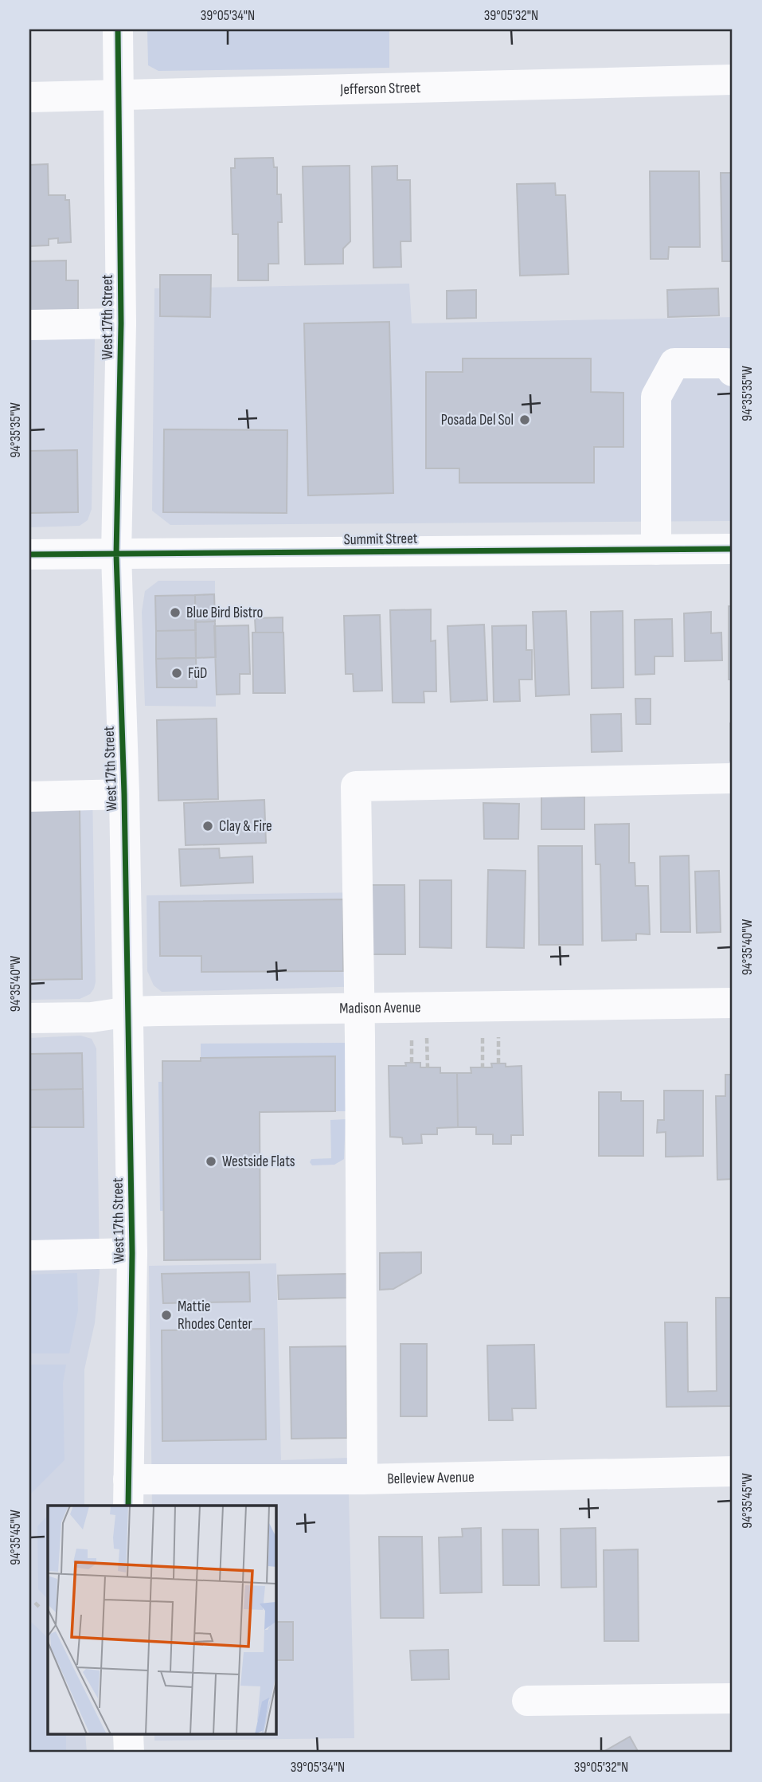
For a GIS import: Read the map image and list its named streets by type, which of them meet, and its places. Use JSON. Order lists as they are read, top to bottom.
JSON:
{
  "streets": {
    "street": [
      "Jefferson Street",
      "West 17th Street",
      "Summit Street",
      "Madison Avenue",
      "Belleview Avenue"
    ]
  },
  "crossings": [
    ["Jefferson Street", "West 17th Street"],
    ["West 17th Street", "Summit Street"],
    ["West 17th Street", "Madison Avenue"],
    ["West 17th Street", "Belleview Avenue"]
  ],
  "places": [
    "Posada Del Sol",
    "Blue Bird Bistro",
    "FüD",
    "Clay & Fire",
    "Westside Flats",
    "Mattie Rhodes Center"
  ],
  "coordinates": [
    "39°05'34\"N",
    "39°05'32\"N",
    "94°35'35\"W",
    "94°35'40\"W",
    "94°35'45\"W"
  ]
}
